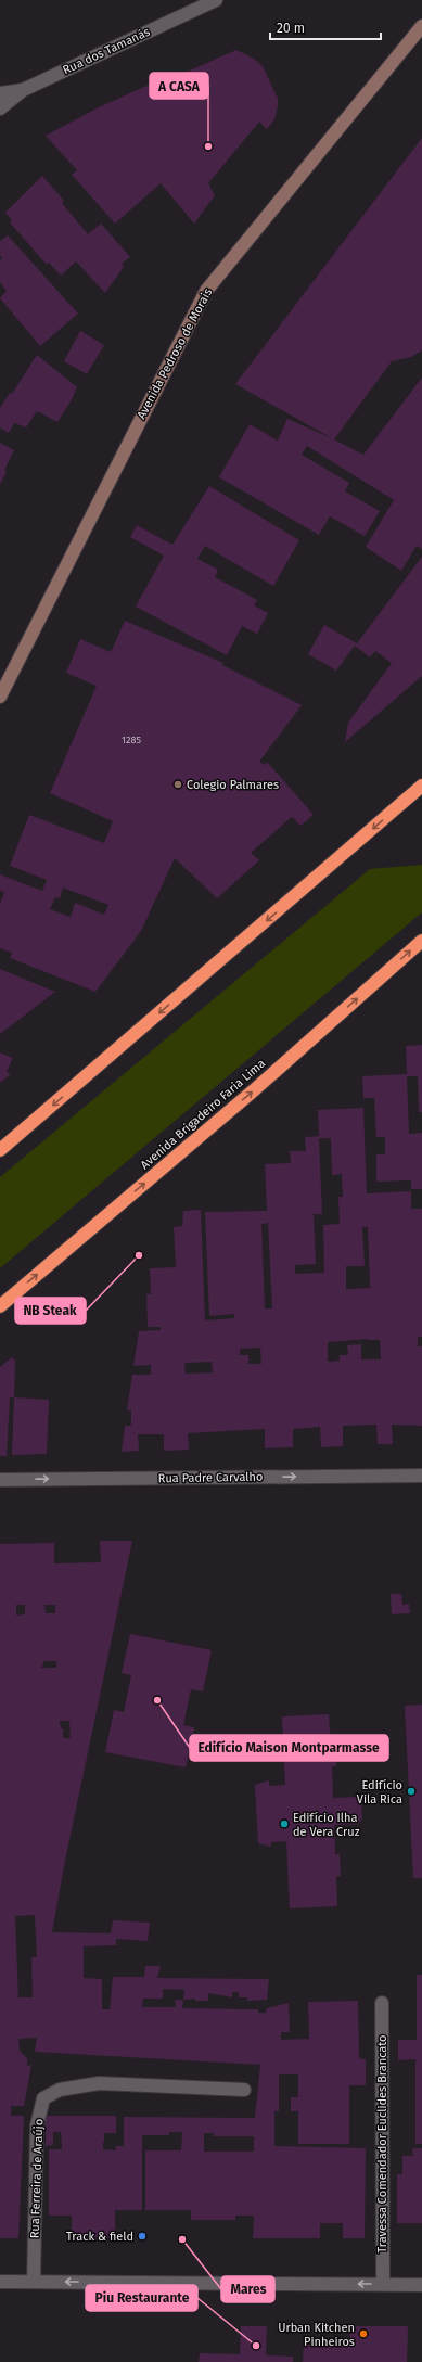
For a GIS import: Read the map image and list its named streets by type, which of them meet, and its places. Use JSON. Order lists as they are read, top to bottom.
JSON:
{
  "streets": {
    "highway": ["Avenida Brigadeiro Faria Lima"],
    "main road": ["Avenida Pedroso de Morais"],
    "street": [
      "Rua dos Tamanás",
      "Rua Padre Carvalho",
      "Travessa Comendador Euclides Brancato",
      "Rua Ferreira de Araújo"
    ]
  },
  "one_way": ["Avenida Brigadeiro Faria Lima", "Rua Padre Carvalho"],
  "places": [
    "A CASA",
    "Colegio Palmares",
    "NB Steak",
    "Edifício Maison Montparmasse",
    "Edifício Vila Rica",
    "Edifício Ilha de Vera Cruz",
    "Track & field",
    "Mares",
    "Urban Kitchen Pinheiros",
    "Piu Restaurante"
  ],
  "house_numbers": ["1285"],
  "scale_bar": "20 m"
}
